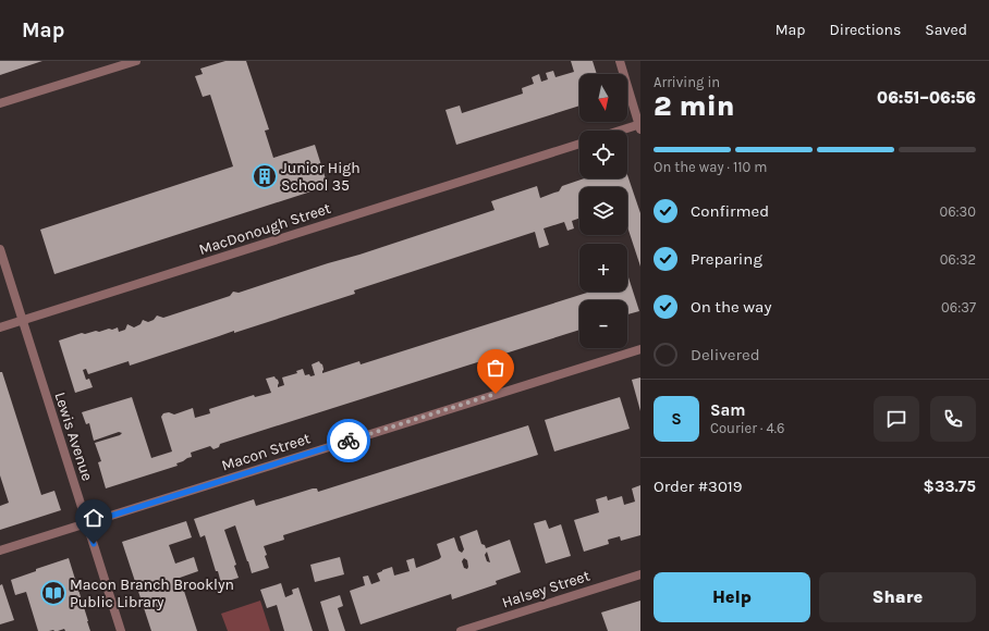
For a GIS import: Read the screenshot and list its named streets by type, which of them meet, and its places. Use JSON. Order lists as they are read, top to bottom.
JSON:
{
  "streets": {
    "street": [
      "MacDonough Street",
      "Lewis Avenue",
      "Macon Street",
      "Halsey Street"
    ]
  },
  "crossings": [
    ["MacDonough Street", "Lewis Avenue"],
    ["Lewis Avenue", "Macon Street"]
  ],
  "places": {
    "building": ["Junior High School 35"],
    "library": ["Macon Branch Brooklyn Public Library"]
  },
  "north": "bottom",
  "page": {
    "header": "Map",
    "nav": ["Map", "Directions", "Saved"],
    "heading": ["2 min", "Arriving in", "06:51–06:56"],
    "panel": [
      "Sam",
      "Courier · 4.6",
      "Order #3019",
      "$33.75"
    ],
    "map_buttons": ["+", "−"],
    "bar": "On the way · 110 m",
    "list": [
      ["Confirmed", "06:30"],
      ["Preparing", "06:32"],
      ["On the way", "06:37"],
      "Delivered"
    ],
    "round": "S",
    "buttons": ["Help", "Share"]
  }
}
